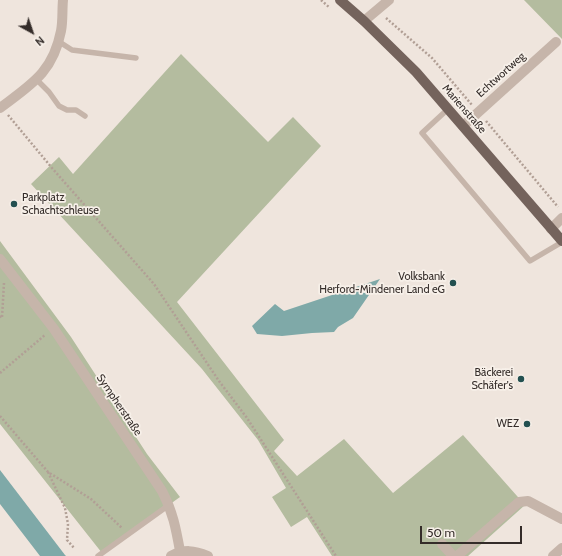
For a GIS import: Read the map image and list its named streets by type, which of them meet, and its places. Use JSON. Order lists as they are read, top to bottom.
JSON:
{
  "streets": {
    "main road": ["Marienstraße"],
    "street": ["Echtwortweg", "Sympherstraße"]
  },
  "crossings": [
    ["Echtwortweg", "Marienstraße"]
  ],
  "places": [
    "Parkplatz Schachtschleuse",
    "Volksbank Herford-Mindener Land eG",
    "Bäckerei Schäfer's",
    "WEZ"
  ],
  "scale_bar": "50 m",
  "north": "bottom right"
}
